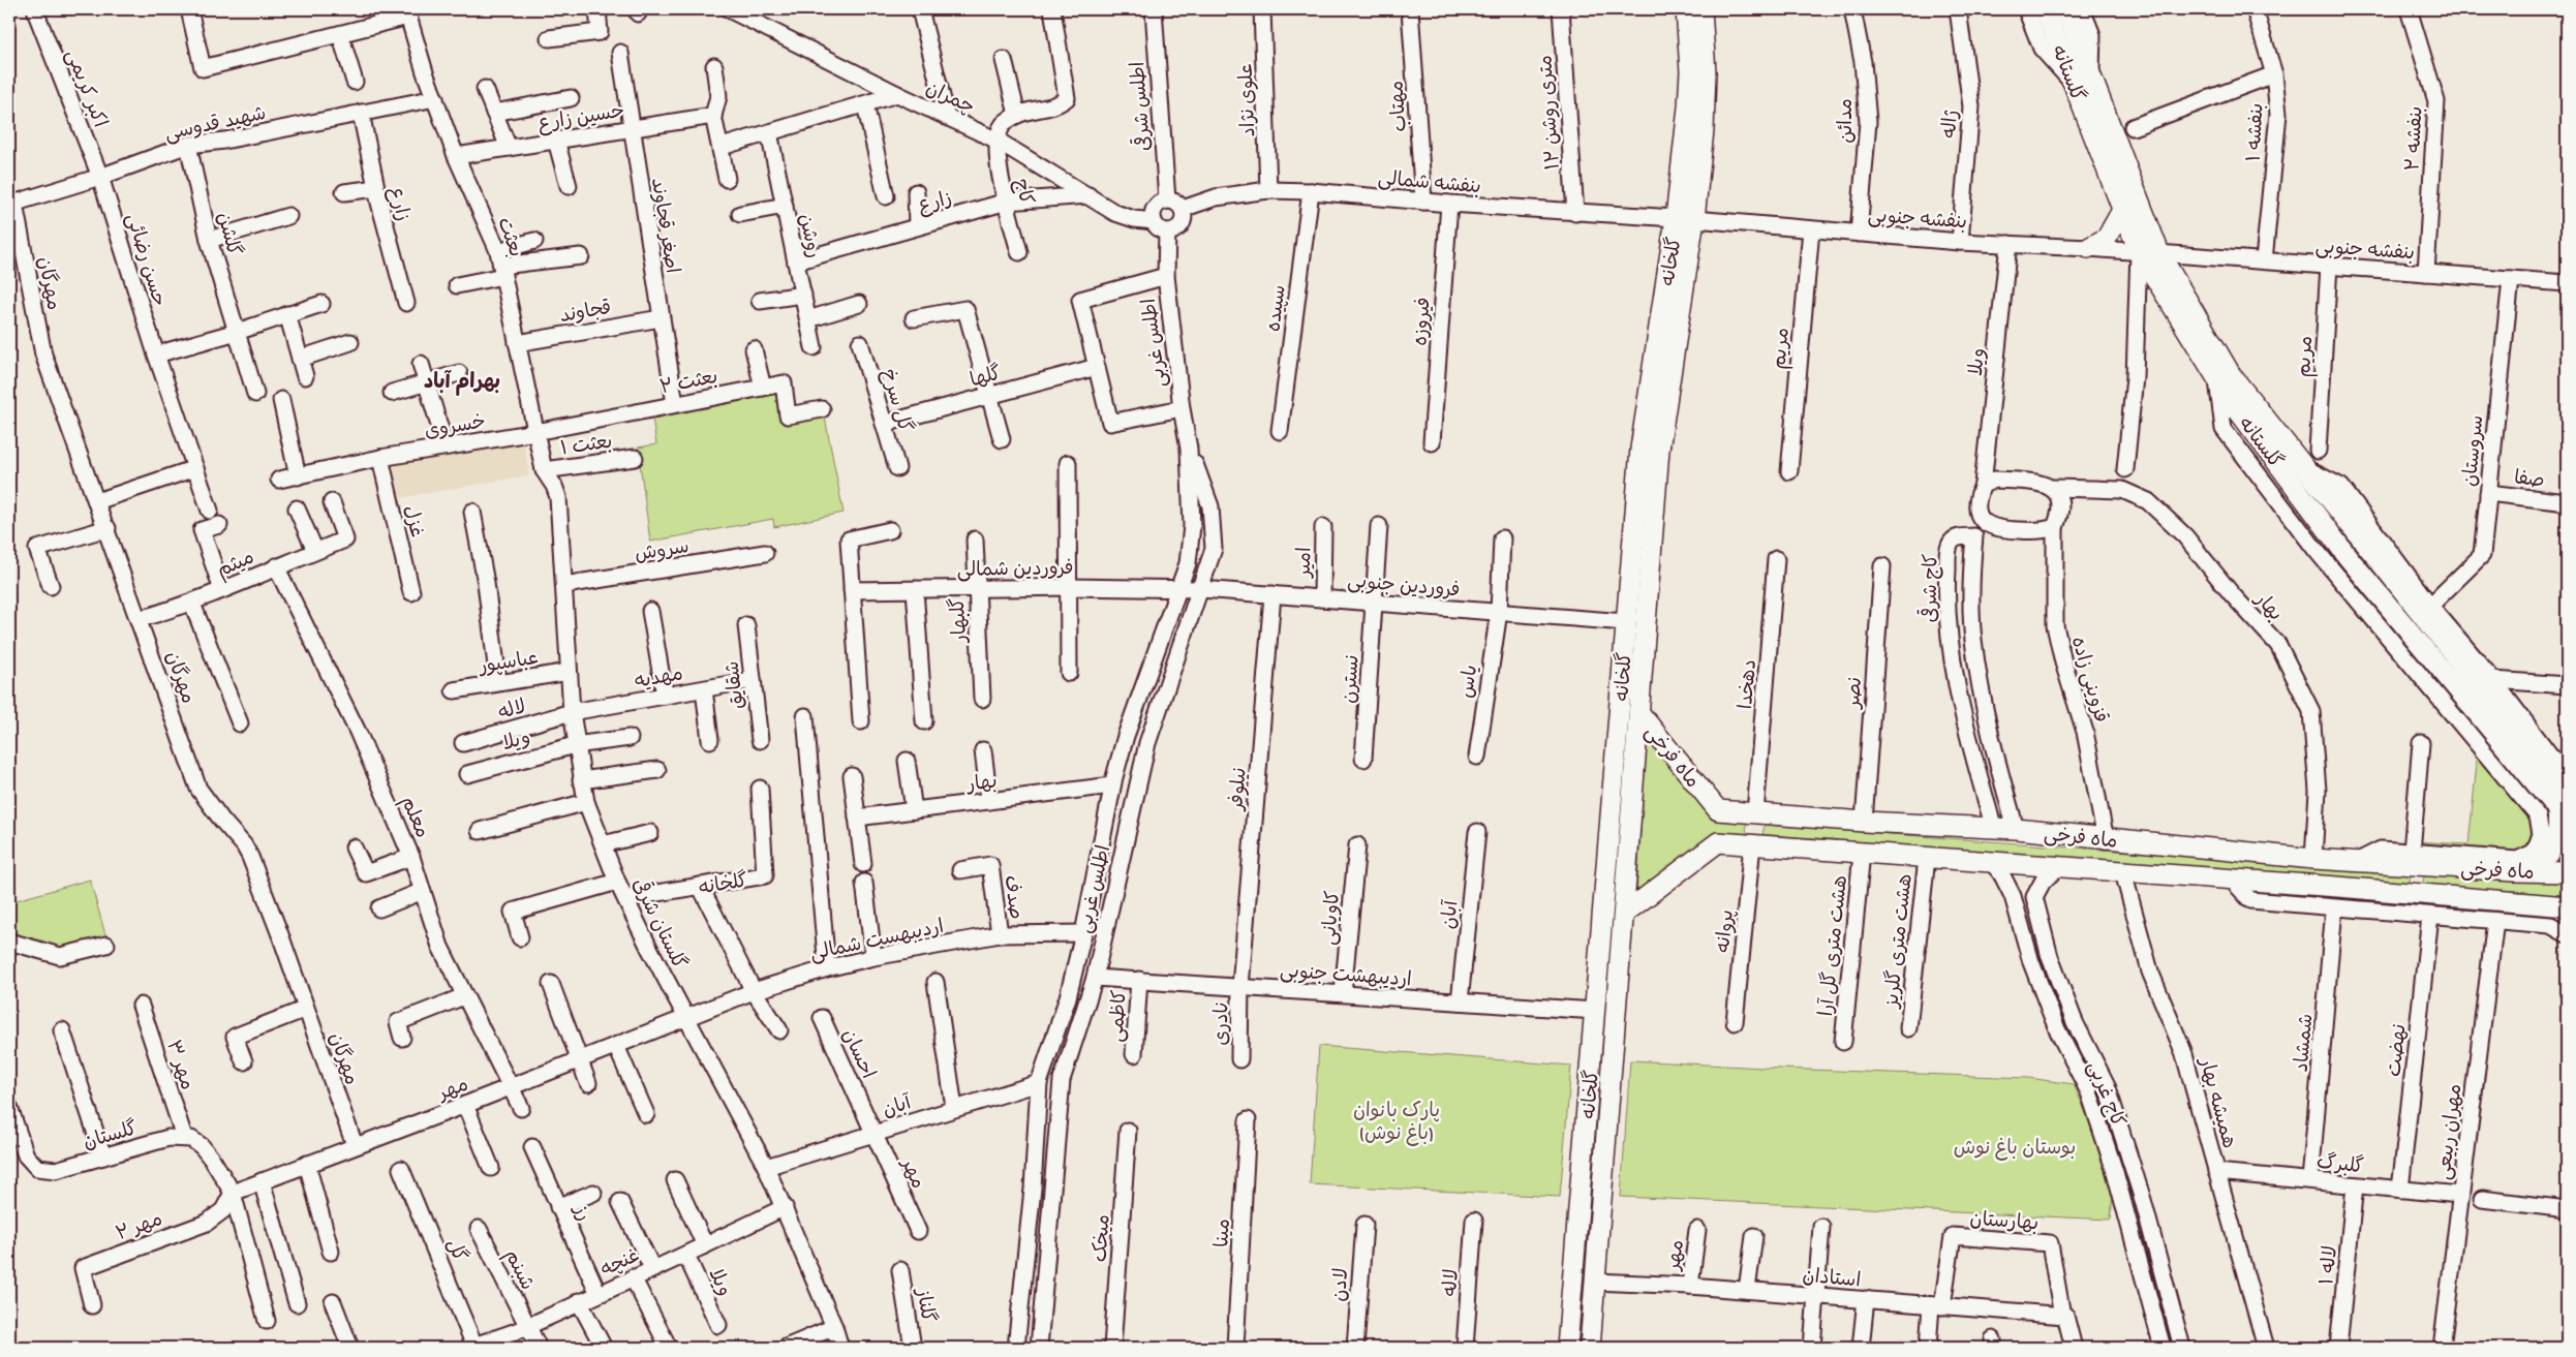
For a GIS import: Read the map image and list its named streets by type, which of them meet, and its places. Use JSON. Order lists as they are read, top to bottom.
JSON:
{
  "streets": {
    "main road": ["گلستانه", "گلخانه", "ماه فرخی"],
    "street": [
      "اکبر کریمی",
      "چمران",
      "علوی نژاد",
      "اطلس شرقی",
      "مهتاب",
      "۱۲ متری روشن",
      "حسین زارع",
      "مدائن",
      "شهید قدوسی",
      "ژاله",
      "بنفشه ۱",
      "بنفشه ۲",
      "بنفشه شمالی",
      "کاج",
      "زارع",
      "بنفشه جنوبی",
      "اصغر قجاوند",
      "گلشن",
      "روشن",
      "بعثت",
      "حسن رضائی",
      "مهرگان",
      "سپیده",
      "قجاوند",
      "فیروزه",
      "اطلس غربی",
      "مریم",
      "ویلا",
      "گلها",
      "بعثت ۲",
      "گل سرخ",
      "خسروی",
      "بعثت ۱",
      "سروستان",
      "صفا",
      "غزل",
      "سروش",
      "میثم",
      "امیر",
      "فروردین شمالی",
      "فروردین جنوبی",
      "کاج شرقی",
      "بهار",
      "گلبهار",
      "عباسپور",
      "مهدیه",
      "نسترن",
      "قزوینی زاده",
      "یاس",
      "دهخدا",
      "شقایق",
      "نصر",
      "لاله",
      "نیلوفر",
      "معلم",
      "صدف",
      "آبان",
      "کاویانی",
      "گلستان شرقی",
      "پروانه",
      "اردیبهست شمالی",
      "هشت متری گلریز",
      "هشت متری گل آرا",
      "اردیبهشت جنوبی",
      "کاظمی",
      "نادری",
      "شمشاد",
      "نهضت",
      "احسان",
      "مهر ۳",
      "مهر",
      "کاج غربی",
      "همیشه بهار",
      "مهران ربیعی",
      "گلستان",
      "گلبرگ",
      "رز",
      "بهارستان",
      "مهر ۲",
      "مینا",
      "میخک",
      "گل",
      "غنچه",
      "لاله ۱",
      "شبنم",
      "استادان",
      "لادن",
      "گلناز"
    ]
  },
  "crossings": [
    ["گلستانه", "بنفشه جنوبی"],
    ["اکبر کریمی", "شهید قدوسی"],
    ["اکبر کریمی", "حسن رضائی"],
    ["چمران", "اطلس شرقی"],
    ["چمران", "بنفشه شمالی"],
    ["چمران", "کاج"],
    ["چمران", "زارع"],
    ["چمران", "اطلس غربی"],
    ["علوی نژاد", "بنفشه شمالی"],
    ["اطلس شرقی", "بنفشه شمالی"],
    ["اطلس شرقی", "اطلس غربی"],
    ["مهتاب", "بنفشه شمالی"],
    ["۱۲ متری روشن", "بنفشه شمالی"],
    ["حسین زارع", "اصغر قجاوند"],
    ["حسین زارع", "بعثت"],
    ["مدائن", "بنفشه جنوبی"],
    ["شهید قدوسی", "زارع"],
    ["شهید قدوسی", "گلشن"],
    ["شهید قدوسی", "بعثت"],
    ["شهید قدوسی", "حسن رضائی"],
    ["شهید قدوسی", "مهرگان"],
    ["ژاله", "بنفشه جنوبی"],
    ["بنفشه ۱", "بنفشه جنوبی"],
    ["بنفشه ۲", "بنفشه جنوبی"],
    ["بنفشه شمالی", "بنفشه جنوبی"],
    ["بنفشه شمالی", "گلخانه"],
    ["بنفشه شمالی", "سپیده"],
    ["بنفشه شمالی", "فیروزه"],
    ["بنفشه شمالی", "اطلس غربی"],
    ["کاج", "زارع"],
    ["زارع", "روشن"],
    ["بنفشه جنوبی", "گلخانه"],
    ["بنفشه جنوبی", "مریم"],
    ["بنفشه جنوبی", "ویلا"],
    ["بنفشه جنوبی", "سروستان"],
    ["اصغر قجاوند", "قجاوند"],
    ["اصغر قجاوند", "بعثت ۲"],
    ["بعثت", "قجاوند"],
    ["بعثت", "بعثت ۲"],
    ["بعثت", "خسروی"],
    ["بعثت", "بعثت ۱"],
    ["بعثت", "گلستان شرقی"],
    ["گلخانه", "فروردین جنوبی"],
    ["گلخانه", "ماه فرخی"],
    ["گلخانه", "گلستان شرقی"],
    ["گلخانه", "اردیبهشت جنوبی"],
    ["گلخانه", "استادان"],
    ["مهرگان", "میثم"],
    ["مهرگان", "مهر"],
    ["اطلس غربی", "فروردین شمالی"],
    ["اطلس غربی", "فروردین جنوبی"],
    ["اطلس غربی", "بهار"],
    ["اطلس غربی", "آبان"],
    ["اطلس غربی", "اردیبهست شمالی"],
    ["اطلس غربی", "اردیبهشت جنوبی"],
    ["ویلا", "بهار"],
    ["ویلا", "قزوینی زاده"],
    ["ویلا", "گلستان شرقی"],
    ["ویلا", "غنچه"],
    ["گلها", "گل سرخ"],
    ["بعثت ۲", "خسروی"],
    ["خسروی", "غزل"],
    ["سروستان", "صفا"],
    ["سروش", "گلستان شرقی"],
    ["میثم", "معلم"],
    ["امیر", "فروردین جنوبی"],
    ["فروردین شمالی", "فروردین جنوبی"],
    ["فروردین شمالی", "گلبهار"],
    ["فروردین جنوبی", "نسترن"],
    ["فروردین جنوبی", "یاس"],
    ["فروردین جنوبی", "نیلوفر"],
    ["کاج شرقی", "ماه فرخی"],
    ["بهار", "قزوینی زاده"],
    ["بهار", "ماه فرخی"],
    ["عباسپور", "گلستان شرقی"],
    ["مهدیه", "شقایق"],
    ["مهدیه", "لاله"],
    ["مهدیه", "گلستان شرقی"],
    ["قزوینی زاده", "ماه فرخی"],
    ["دهخدا", "ماه فرخی"],
    ["نصر", "ماه فرخی"],
    ["لاله", "گلستان شرقی"],
    ["ماه فرخی", "پروانه"],
    ["ماه فرخی", "هشت متری گلریز"],
    ["ماه فرخی", "هشت متری گل آرا"],
    ["ماه فرخی", "کاج غربی"],
    ["ماه فرخی", "همیشه بهار"],
    ["نیلوفر", "اردیبهشت جنوبی"],
    ["نیلوفر", "نادری"],
    ["معلم", "مهر"],
    ["صدف", "اردیبهست شمالی"],
    ["آبان", "گلستان شرقی"],
    ["آبان", "اردیبهشت جنوبی"],
    ["آبان", "احسان"],
    ["آبان", "مهر"],
    ["کاویانی", "اردیبهشت جنوبی"],
    ["گلستان شرقی", "اردیبهست شمالی"],
    ["گلستان شرقی", "مهر"],
    ["گلستان شرقی", "غنچه"],
    ["اردیبهست شمالی", "مهر"],
    ["اردیبهشت جنوبی", "کاظمی"],
    ["اردیبهشت جنوبی", "نادری"],
    ["شمشاد", "گلبرگ"],
    ["نهضت", "گلبرگ"],
    ["احسان", "مهر"],
    ["مهر ۳", "گلستان"],
    ["مهر", "مهر ۲"],
    ["مهر", "استادان"],
    ["همیشه بهار", "گلبرگ"],
    ["مهران ربیعی", "گلبرگ"],
    ["گلبرگ", "لاله ۱"],
    ["رز", "غنچه"],
    ["بهارستان", "استادان"],
    ["گل", "غنچه"],
    ["غنچه", "شبنم"]
  ],
  "districts": ["بهرام آباد"],
  "parks": ["پارک بانوان (باغ نوش)", "بوستان باغ نوش"]
}
